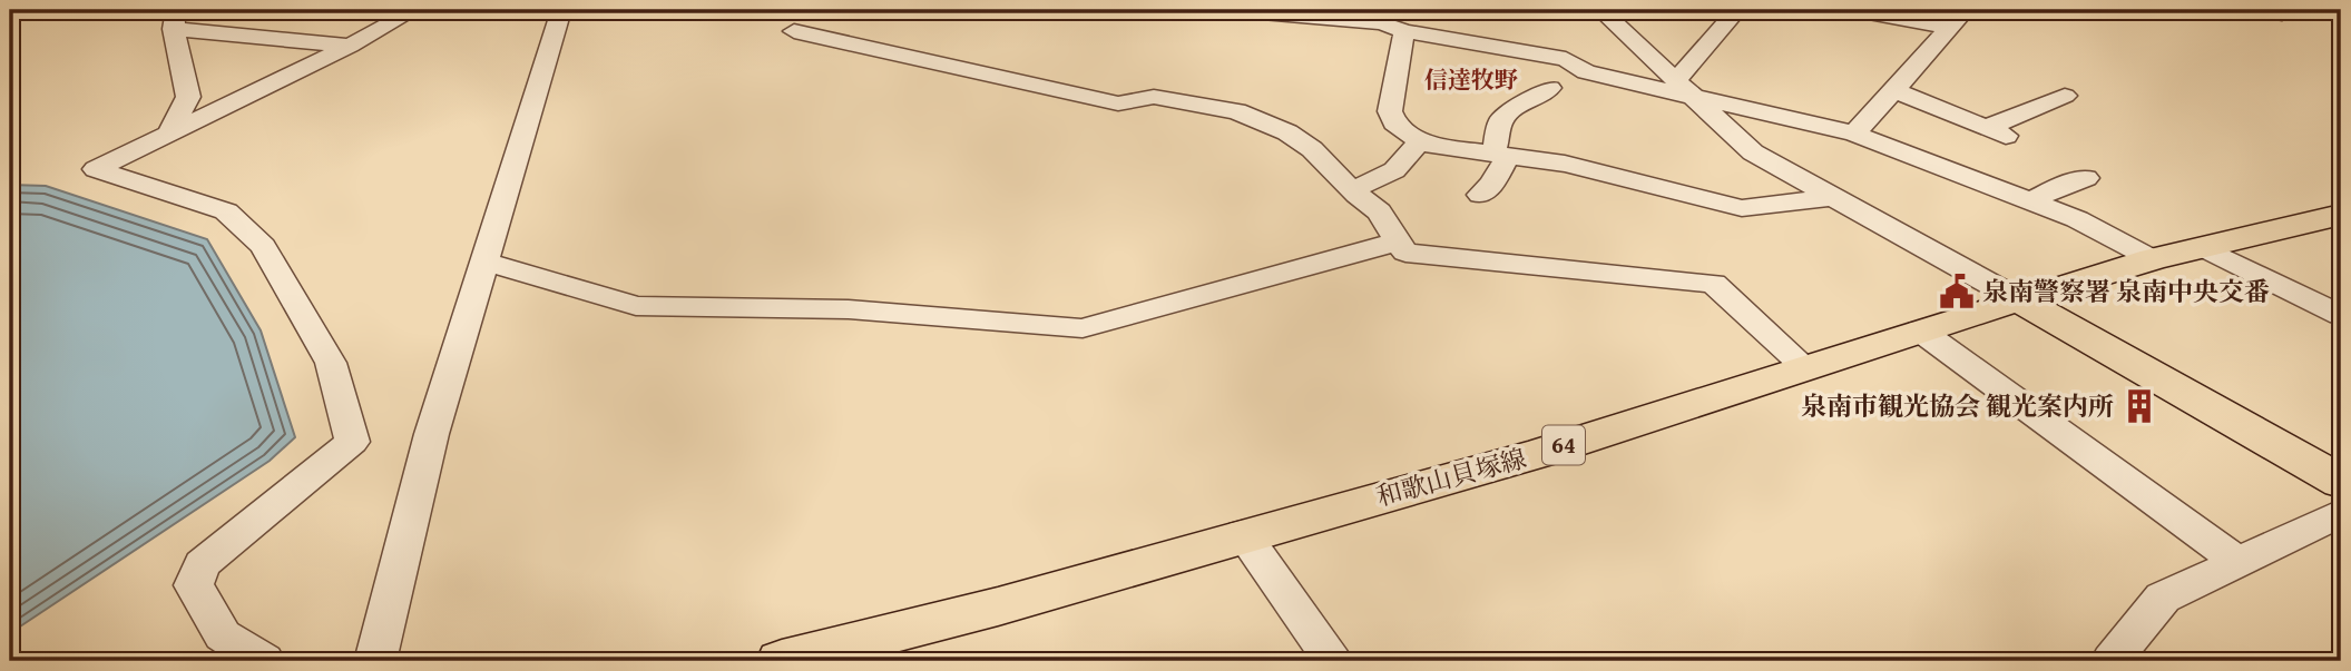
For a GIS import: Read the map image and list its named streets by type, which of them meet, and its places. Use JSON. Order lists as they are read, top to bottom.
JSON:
{
  "streets": {
    "main road": ["64", "和歌山貝塚線"]
  },
  "districts": ["信達牧野"],
  "places": {
    "public building": ["泉南警察署 泉南中央交番"],
    "building": ["泉南市観光協会 観光案内所"]
  }
}
